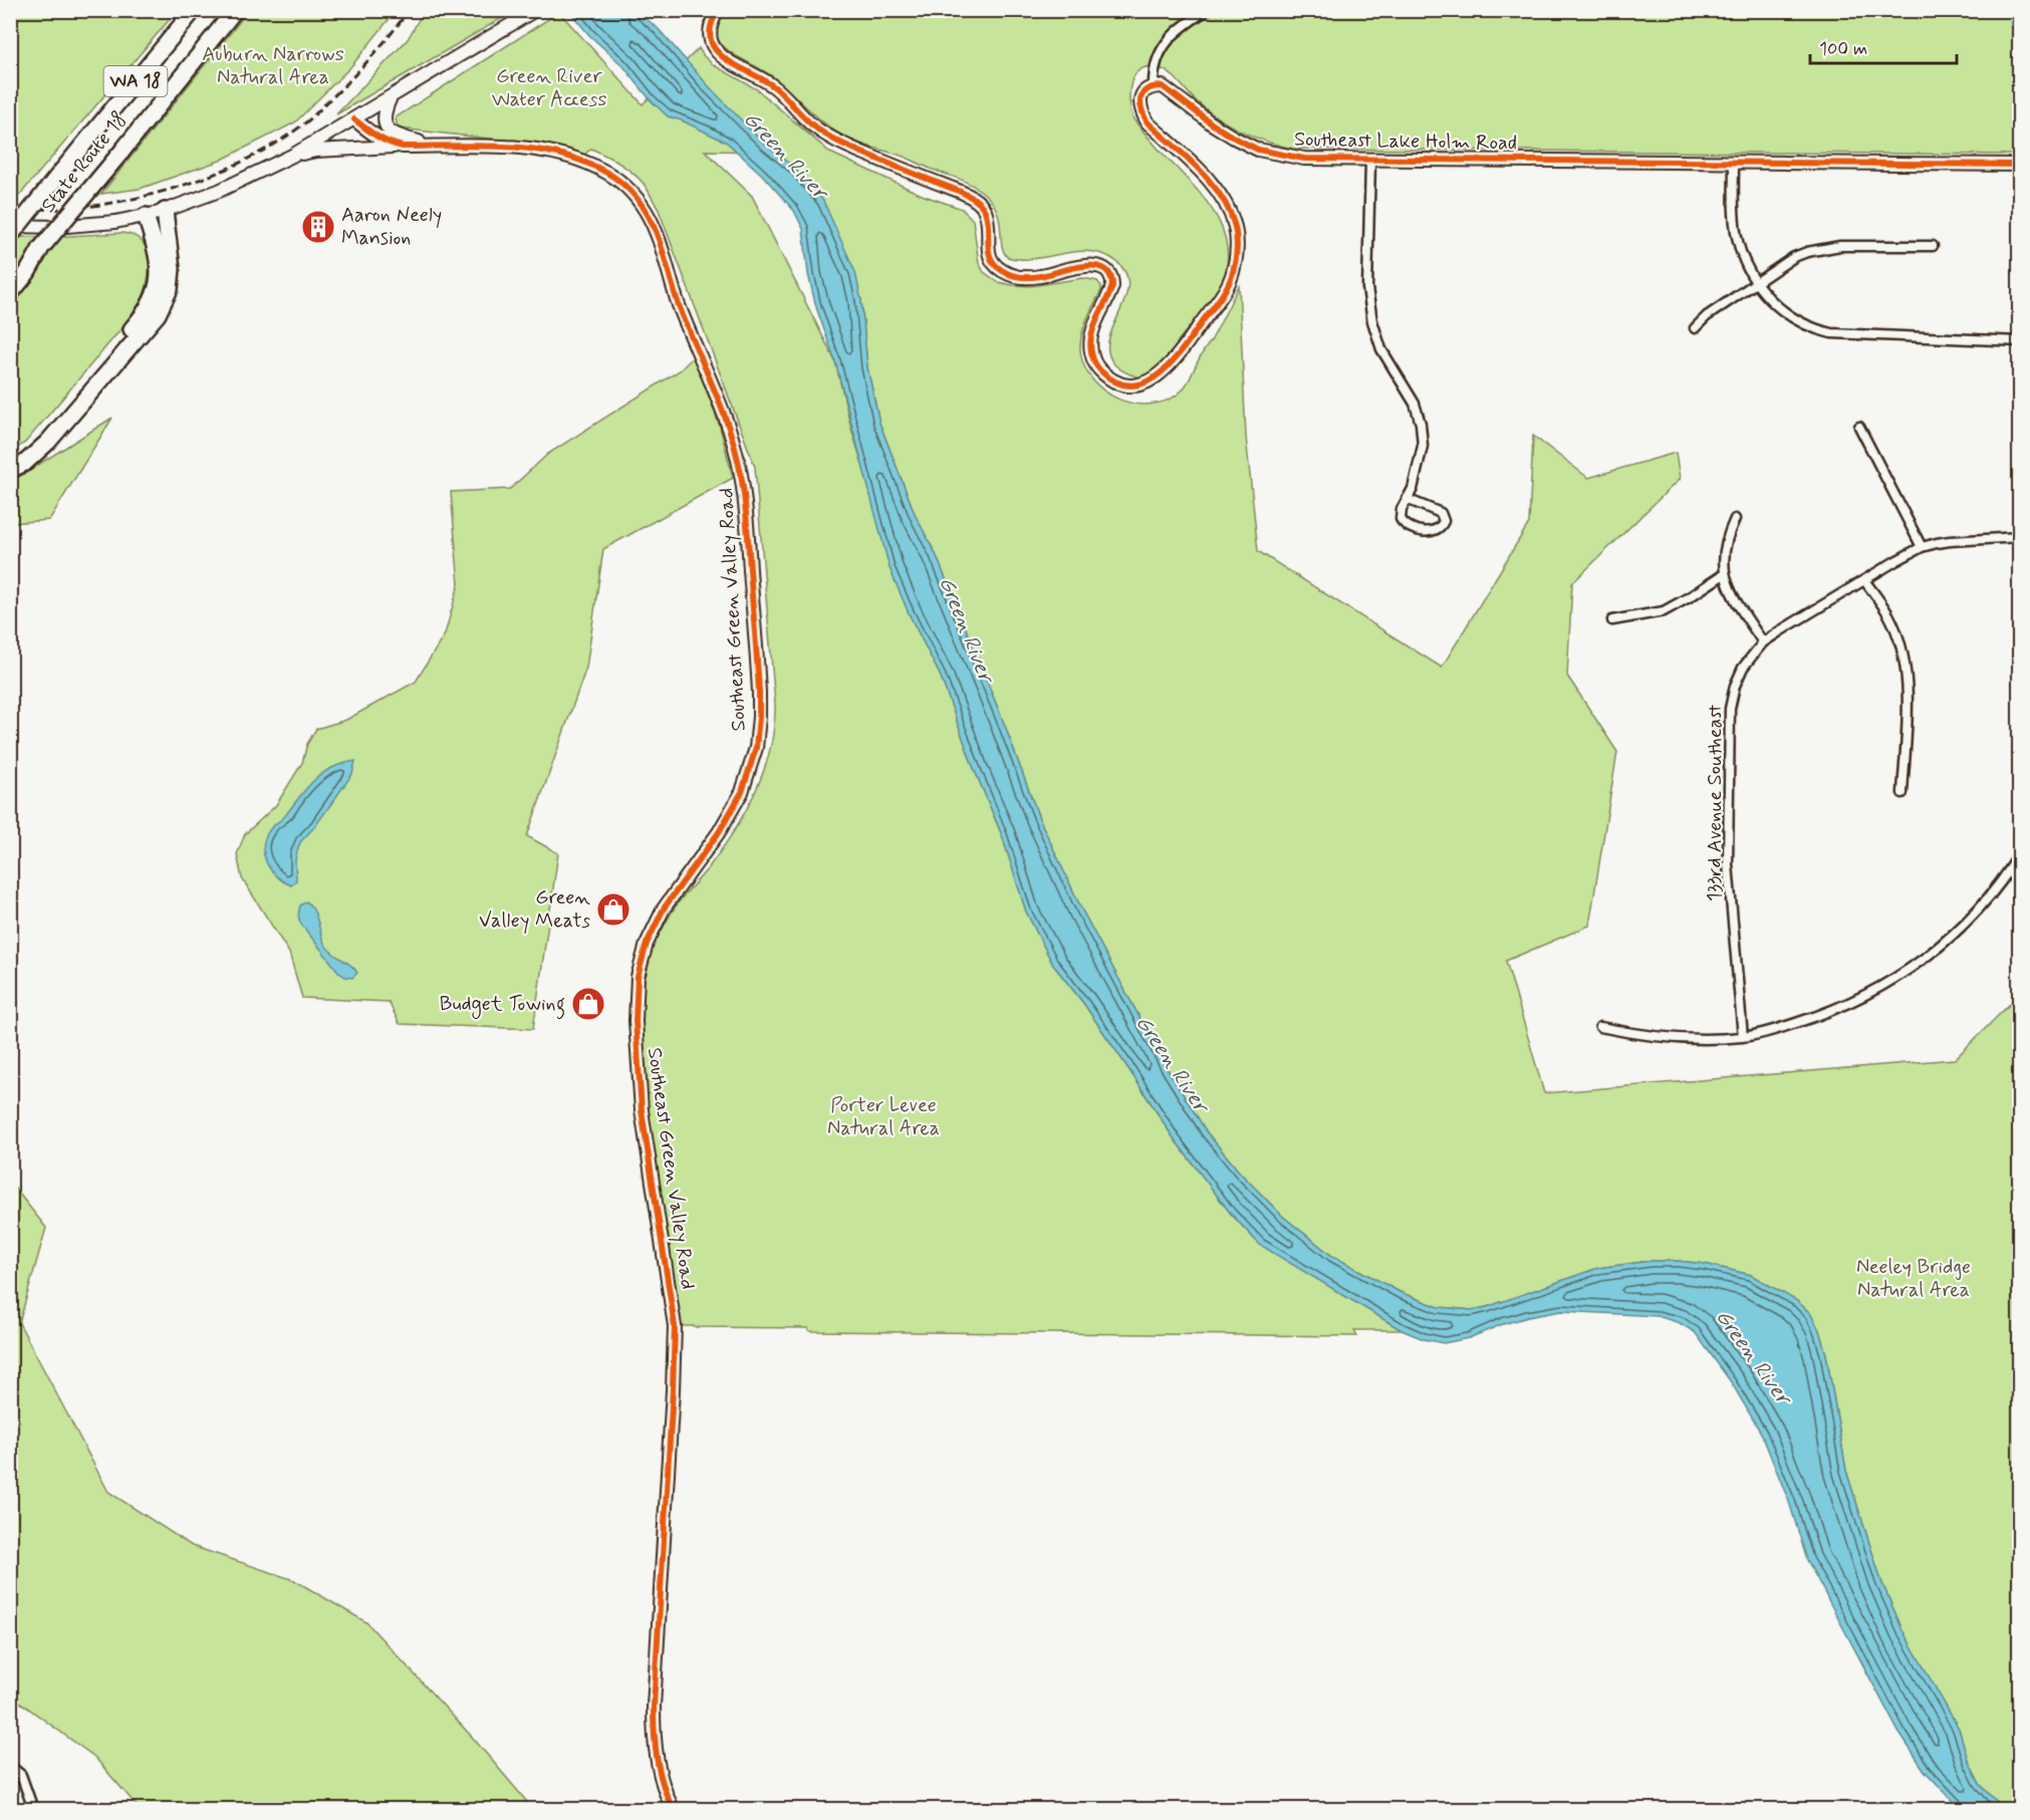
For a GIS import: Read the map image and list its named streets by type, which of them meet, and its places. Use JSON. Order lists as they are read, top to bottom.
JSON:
{
  "streets": {
    "highway": ["WA 18", "State Route 18"],
    "street": ["Southeast Lake Holm Road", "Southeast Green Valley Road", "133rd Avenue Southeast"]
  },
  "water": ["Green River"],
  "parks": [
    "Auburn Narrows Natural Area",
    "Green River Water Access",
    "Porter Levee Natural Area",
    "Neeley Bridge Natural Area"
  ],
  "places": {
    "building": ["Aaron Neely Mansion"],
    "shop": ["Green Valley Meats", "Budget Towing"]
  },
  "scale_bar": "100 m"
}
